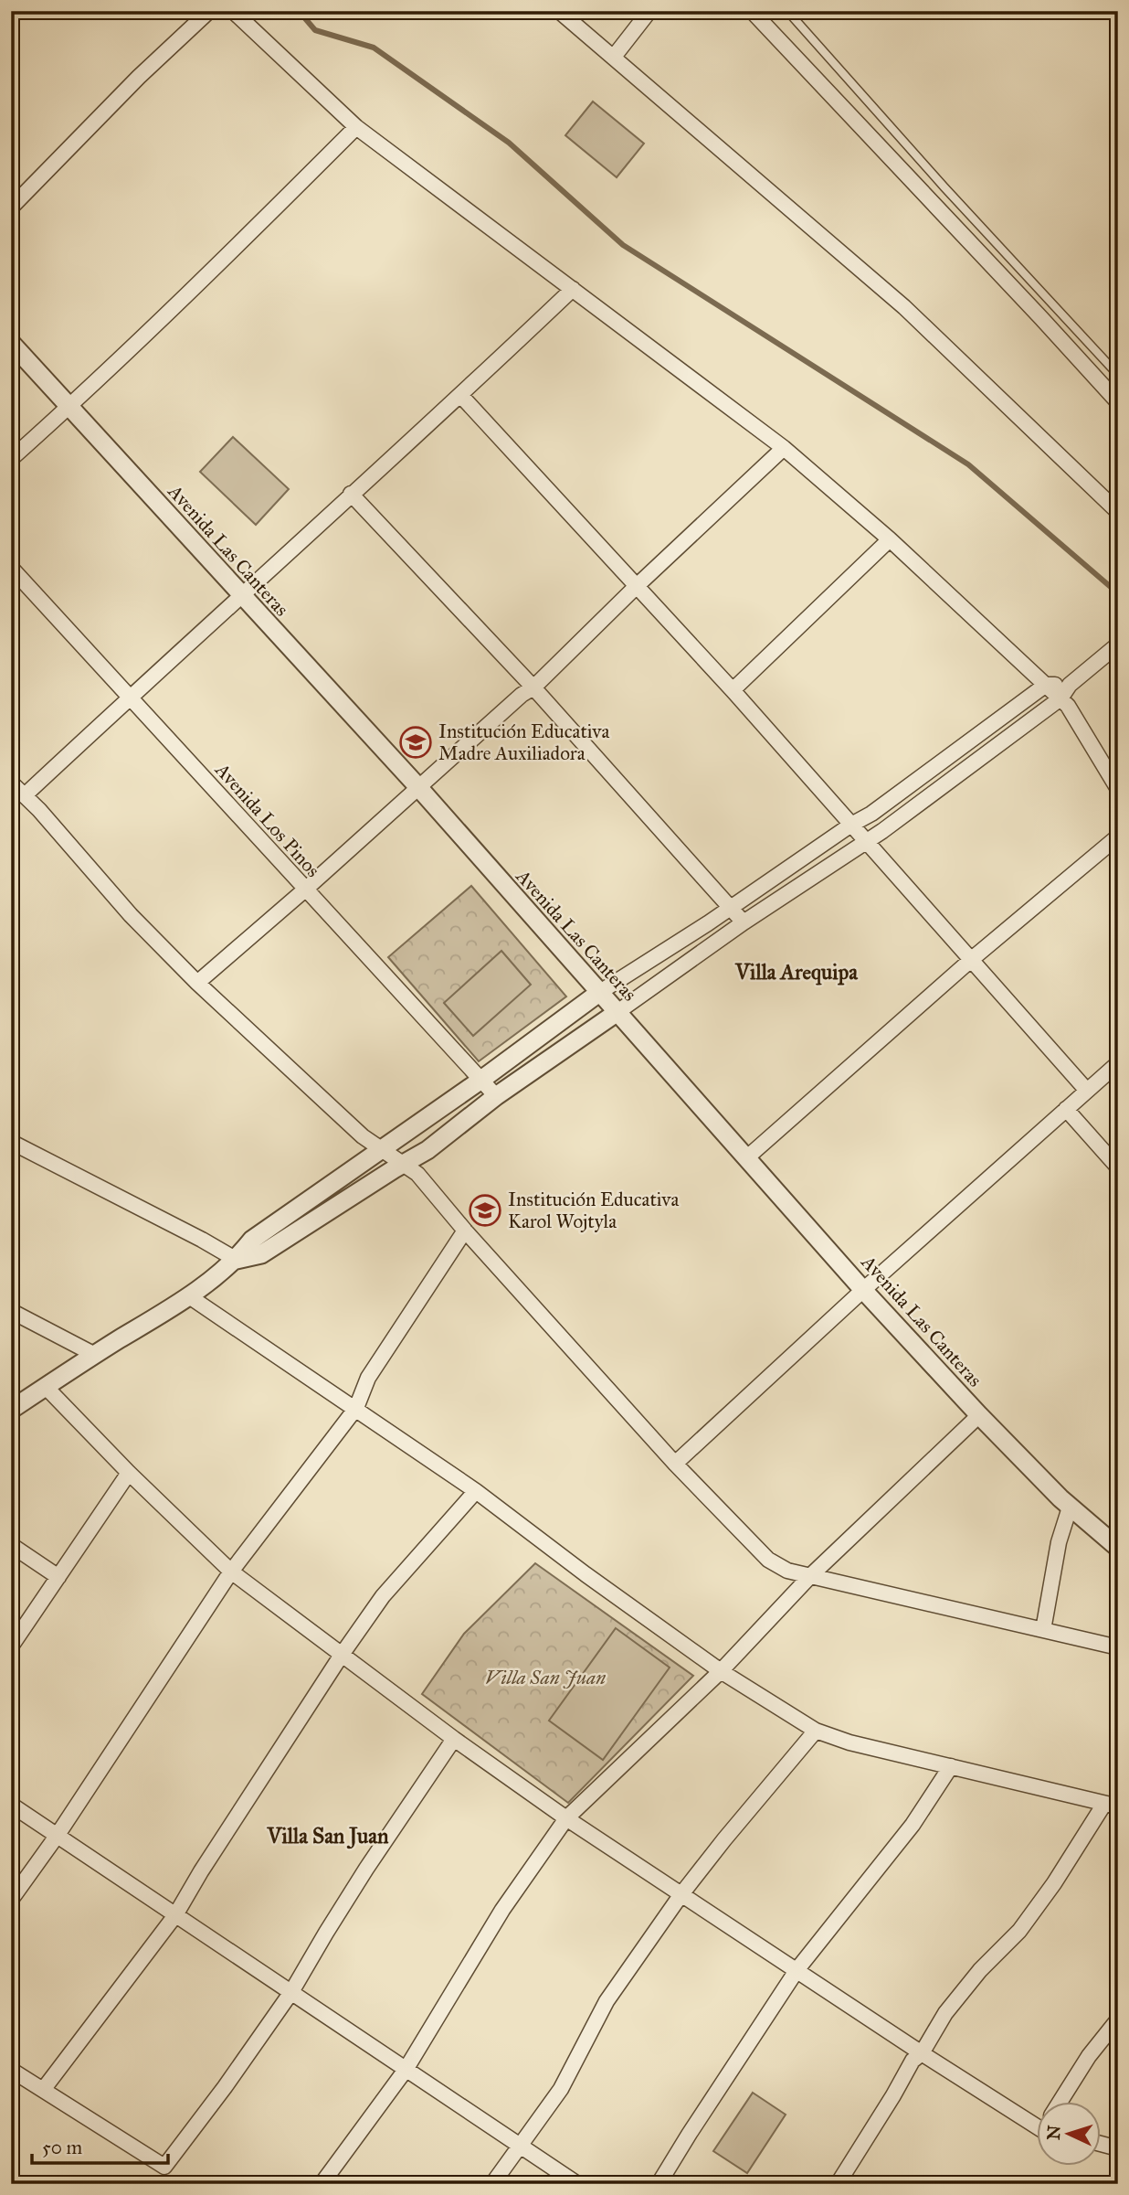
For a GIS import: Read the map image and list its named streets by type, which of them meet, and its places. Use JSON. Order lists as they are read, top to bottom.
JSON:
{
  "streets": {
    "street": ["Avenida Las Canteras", "Avenida Los Pinos"]
  },
  "districts": ["Villa Arequipa", "Villa San Juan"],
  "parks": ["Villa San Juan"],
  "places": {
    "school or university": ["Institución Educativa Madre Auxiliadora", "Institución Educativa Karol Wojtyla"]
  },
  "scale_bar": "50 m",
  "north": "left"
}
